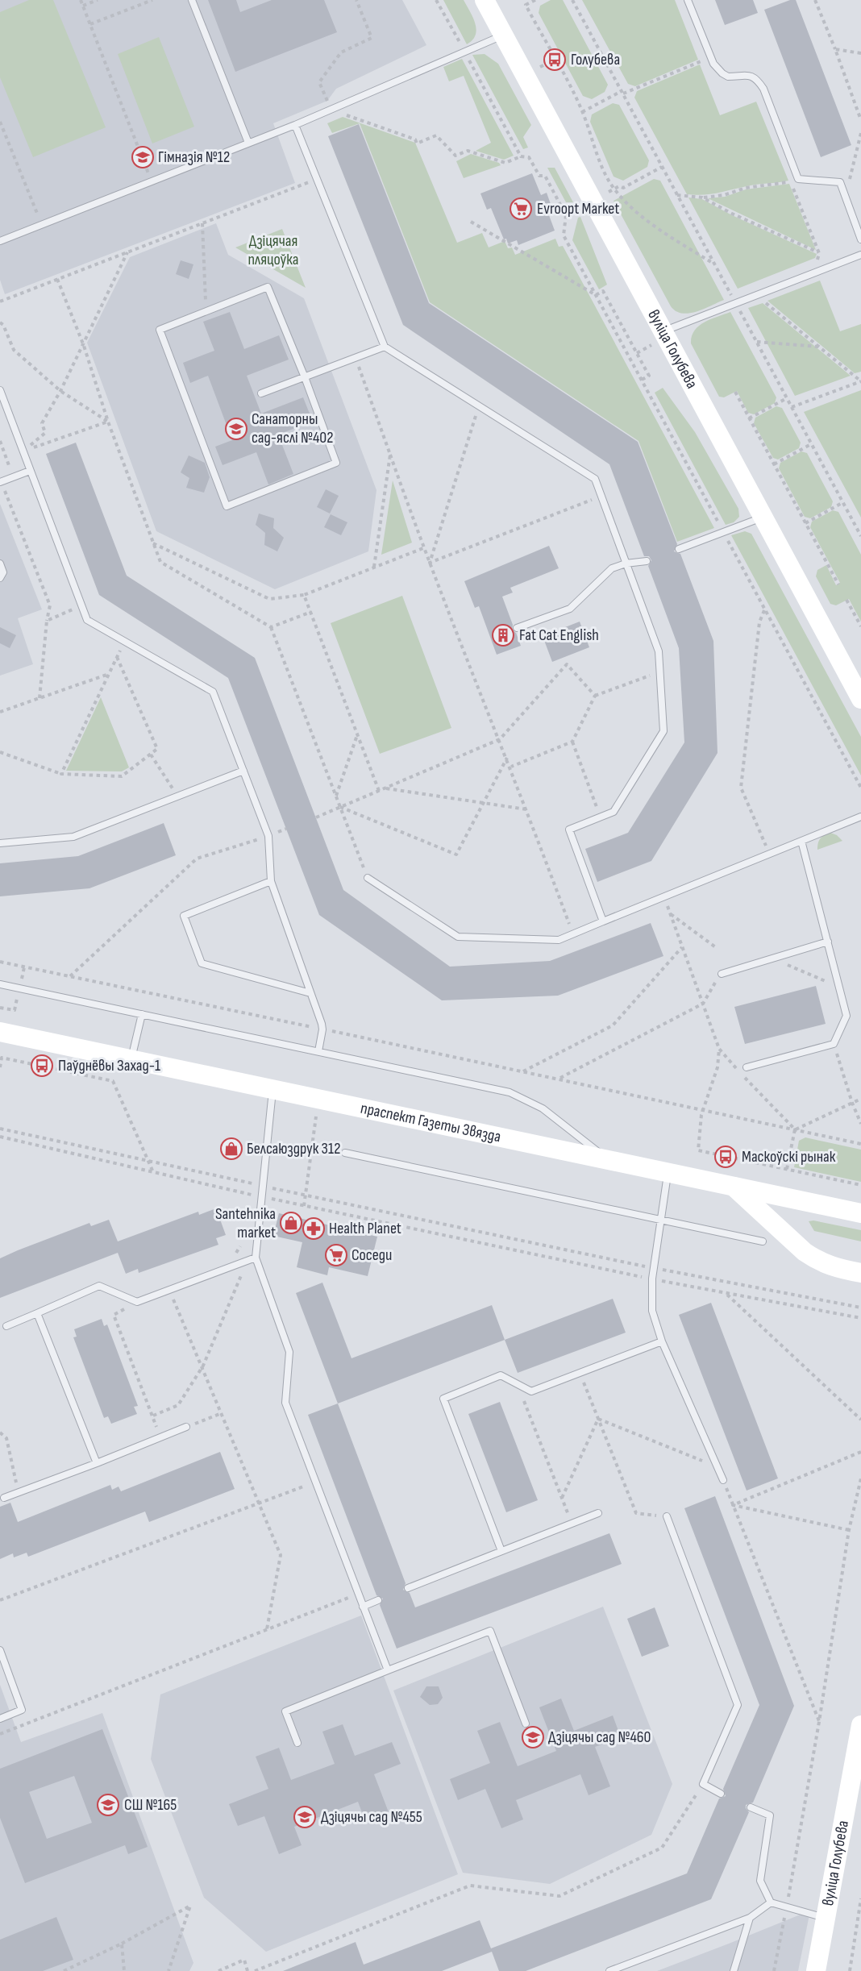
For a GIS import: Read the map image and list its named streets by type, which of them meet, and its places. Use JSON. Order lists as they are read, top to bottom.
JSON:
{
  "streets": {
    "main road": ["вуліца Голубева", "праспект Газеты Звязда"]
  },
  "parks": ["Дзіцячая пляцоўка"],
  "places": {
    "bus stop": ["Голубева", "Паўднёвы Захад-1", "Маскоўскі рынак"],
    "school or university": [
      "Гімназія №12",
      "Санаторны сад-яслі №402",
      "Дзіцячы сад №460",
      "СШ №165",
      "Дзіцячы сад №455"
    ],
    "supermarket": ["Evroopt Market", "Соседи"],
    "building": ["Fat Cat English"],
    "shop": ["Белсаюздрук 312", "Santehnika market"],
    "pharmacy": ["Health Planet"]
  }
}
